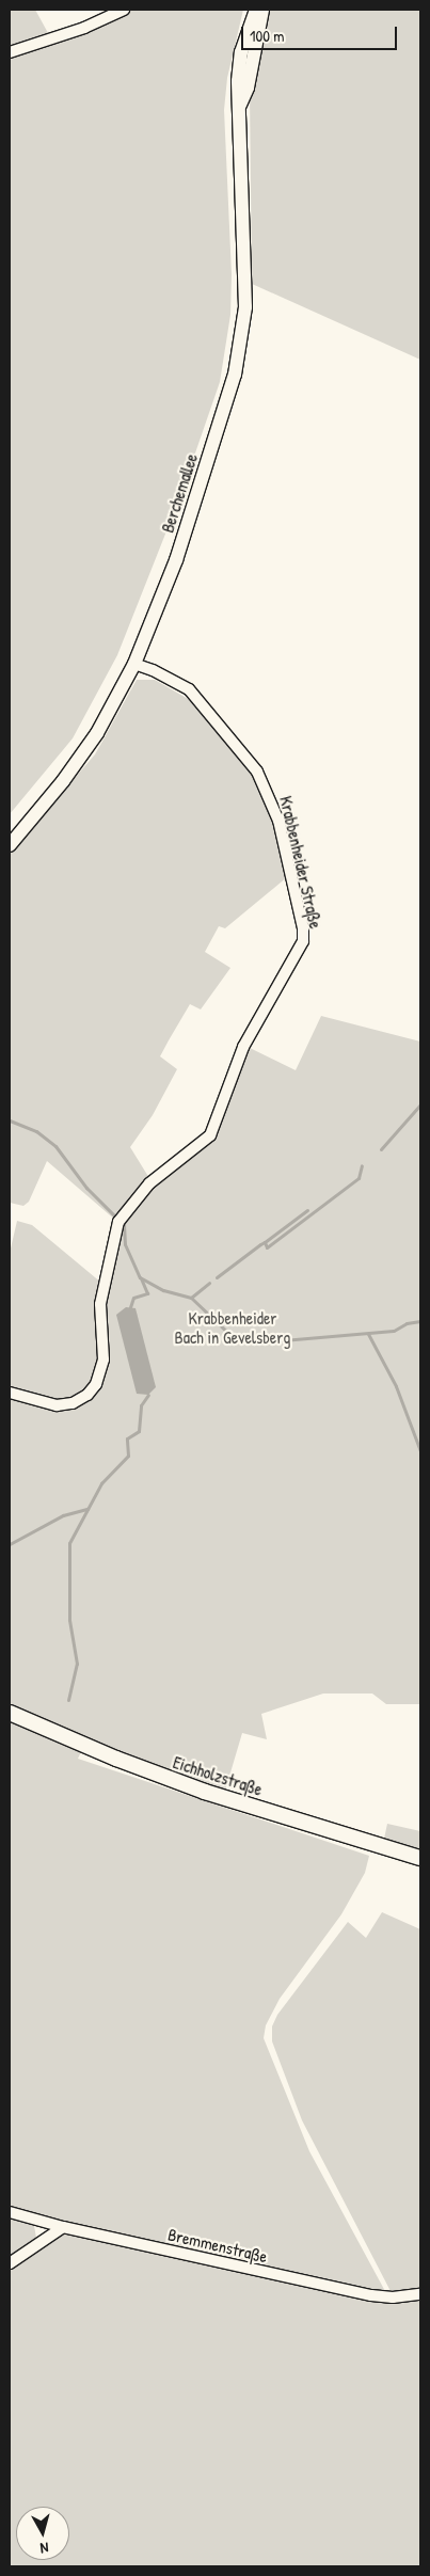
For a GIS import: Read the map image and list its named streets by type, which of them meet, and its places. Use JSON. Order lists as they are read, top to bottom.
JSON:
{
  "streets": {
    "main road": ["Eichholzstraße"],
    "street": ["Berchemallee", "Krabbenheider Straße", "Bremmenstraße"]
  },
  "crossings": [
    ["Berchemallee", "Krabbenheider Straße"]
  ],
  "parks": ["Krabbenheider Bach in Gevelsberg"],
  "scale_bar": "100 m",
  "north": "bottom"
}
